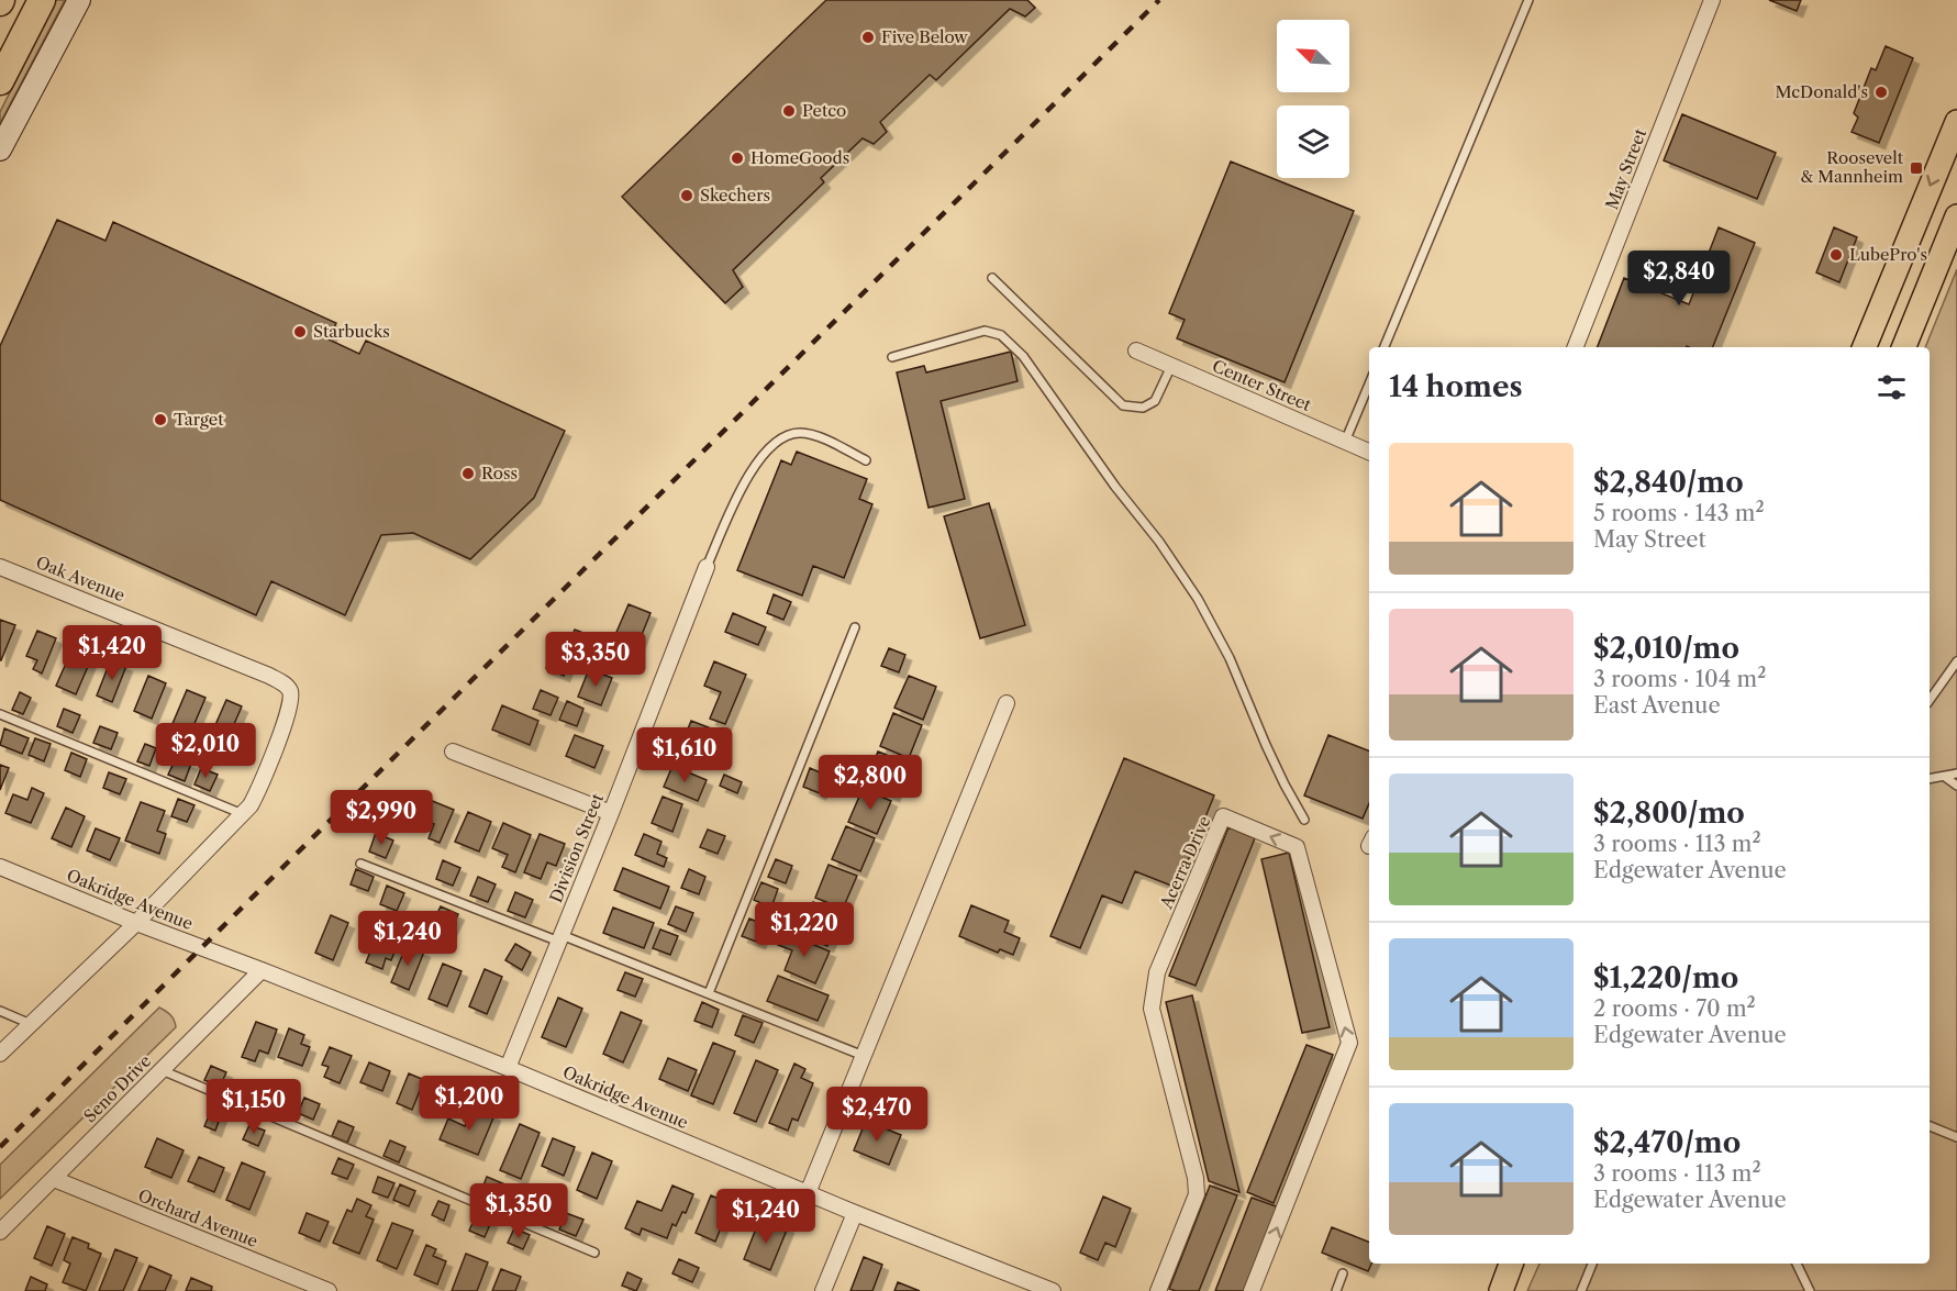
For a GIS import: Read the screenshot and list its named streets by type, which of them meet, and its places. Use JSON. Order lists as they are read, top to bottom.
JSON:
{
  "streets": {
    "street": [
      "May Street",
      "Center Street",
      "Oak Avenue",
      "Division Street",
      "Acerra Drive",
      "Oakridge Avenue",
      "Seno Drive",
      "Orchard Avenue"
    ]
  },
  "crossings": [
    ["Division Street", "Oakridge Avenue"],
    ["Oakridge Avenue", "Seno Drive"],
    ["Seno Drive", "Orchard Avenue"]
  ],
  "places": {
    "other": [
      "Five Below",
      "McDonald's",
      "Petco",
      "HomeGoods",
      "Skechers",
      "LubePro's",
      "Starbucks",
      "Target",
      "Ross"
    ],
    "transit": ["Roosevelt & Mannheim"]
  },
  "north": "top left",
  "page": {
    "price": [
      "$2,840",
      "$1,420",
      "$3,350",
      "$2,010",
      "$1,610",
      "$2,800",
      "$2,990",
      "$1,220",
      "$1,240",
      "$1,200",
      "$1,150",
      "$2,470",
      "$1,350",
      "$1,240"
    ],
    "heading": "14 homes",
    "list": [
      {
        "name": "$2,840/mo",
        "note": "5 rooms · 143 m² · May Street"
      },
      {
        "name": "$2,010/mo",
        "note": "3 rooms · 104 m² · East Avenue"
      },
      {
        "name": "$2,800/mo",
        "note": "3 rooms · 113 m² · Edgewater Avenue"
      },
      {
        "name": "$1,220/mo",
        "note": "2 rooms · 70 m² · Edgewater Avenue"
      },
      {
        "name": "$2,470/mo",
        "note": "3 rooms · 113 m² · Edgewater Avenue"
      }
    ]
  }
}
